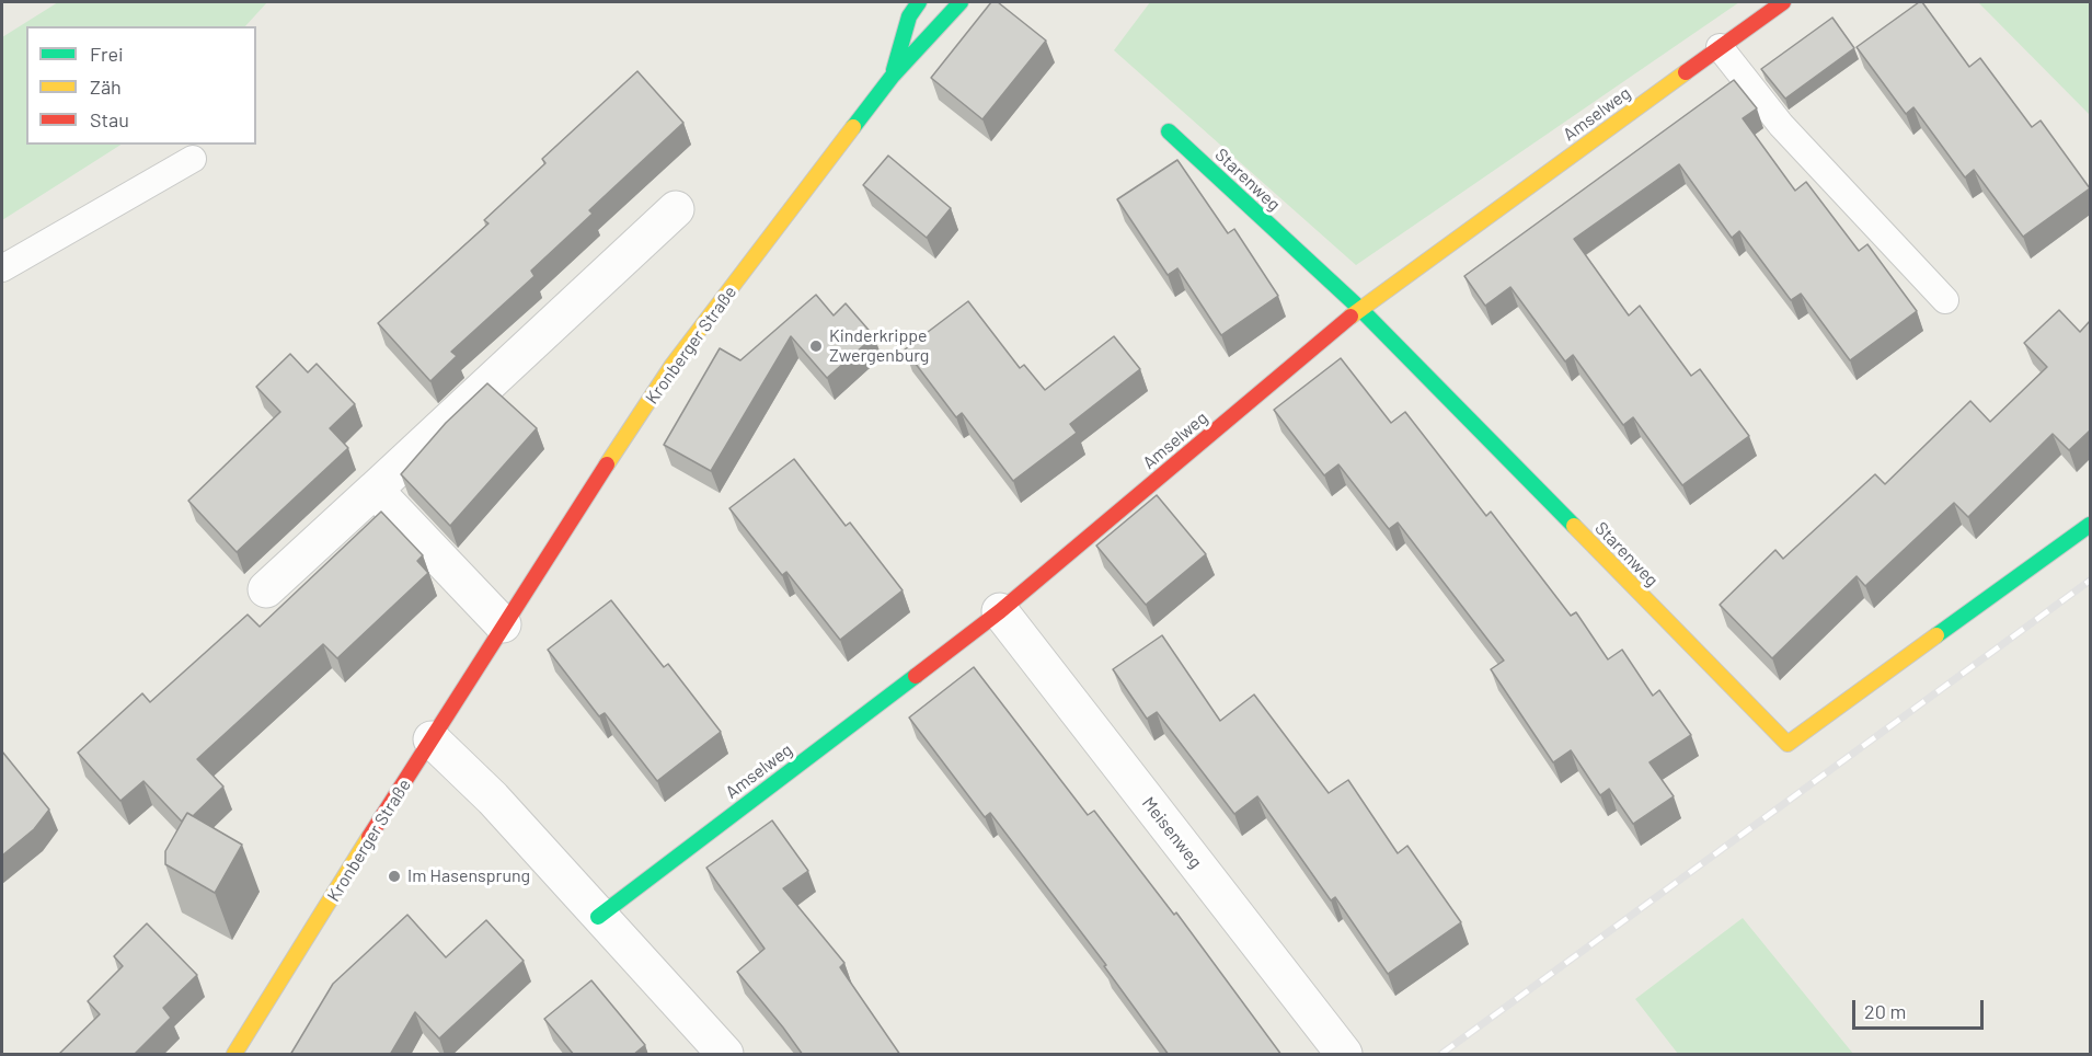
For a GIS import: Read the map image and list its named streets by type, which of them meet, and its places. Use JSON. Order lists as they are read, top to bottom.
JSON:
{
  "streets": {
    "street": [
      "Amselweg",
      "Starenweg",
      "Kronberger Straße",
      "Meisenweg"
    ]
  },
  "crossings": [
    ["Amselweg", "Starenweg"],
    ["Amselweg", "Meisenweg"]
  ],
  "places": ["Kinderkrippe Zwergenburg", "Im Hasensprung"],
  "legend": ["Frei", "Zäh", "Stau"],
  "scale_bar": "20 m"
}
